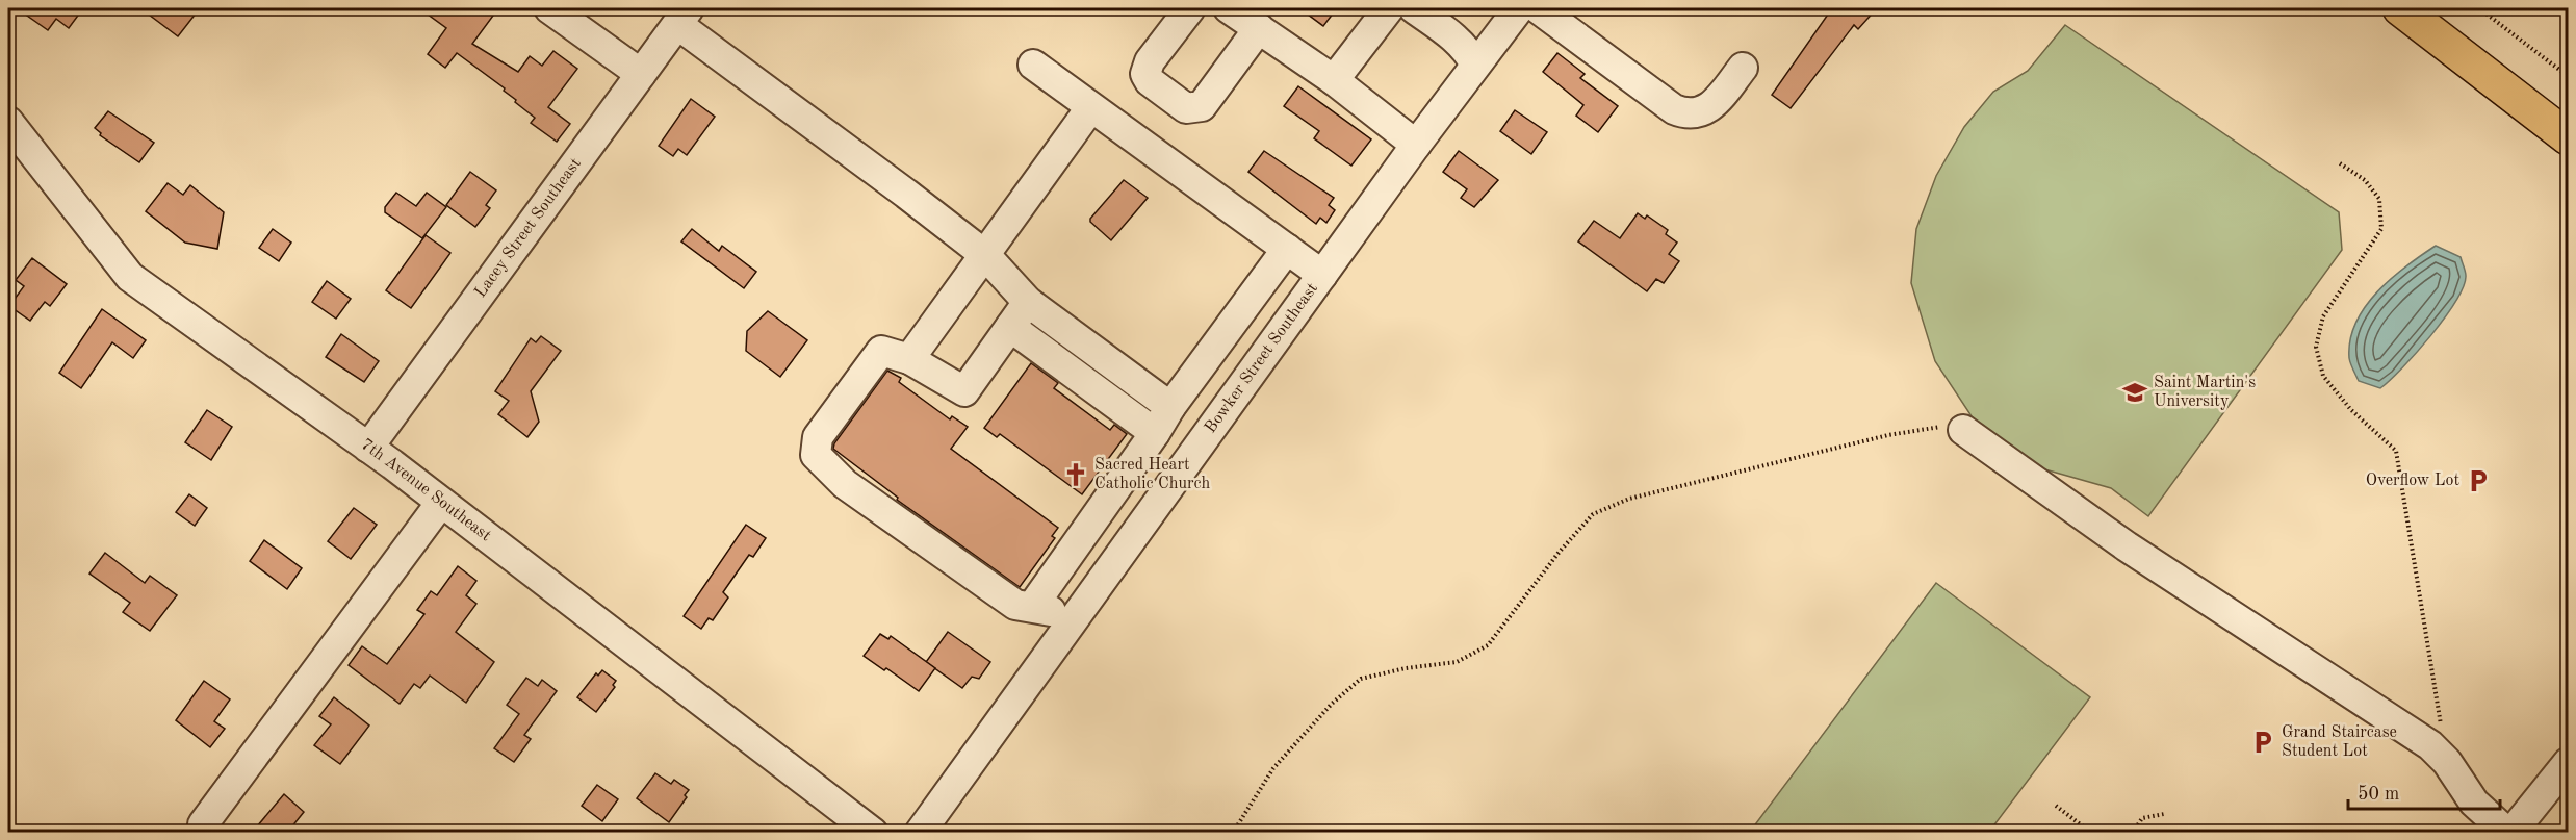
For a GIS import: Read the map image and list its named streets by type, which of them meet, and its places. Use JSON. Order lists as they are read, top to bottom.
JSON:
{
  "streets": {
    "street": ["Lacey Street Southeast", "Bowker Street Southeast", "7th Avenue Southeast"]
  },
  "crossings": [
    ["Lacey Street Southeast", "7th Avenue Southeast"]
  ],
  "places": {
    "school or university": ["Saint Martin's University"],
    "church": ["Sacred Heart Catholic Church"],
    "parking": ["Overflow Lot", "Grand Staircase Student Lot"]
  },
  "scale_bar": "50 m"
}
